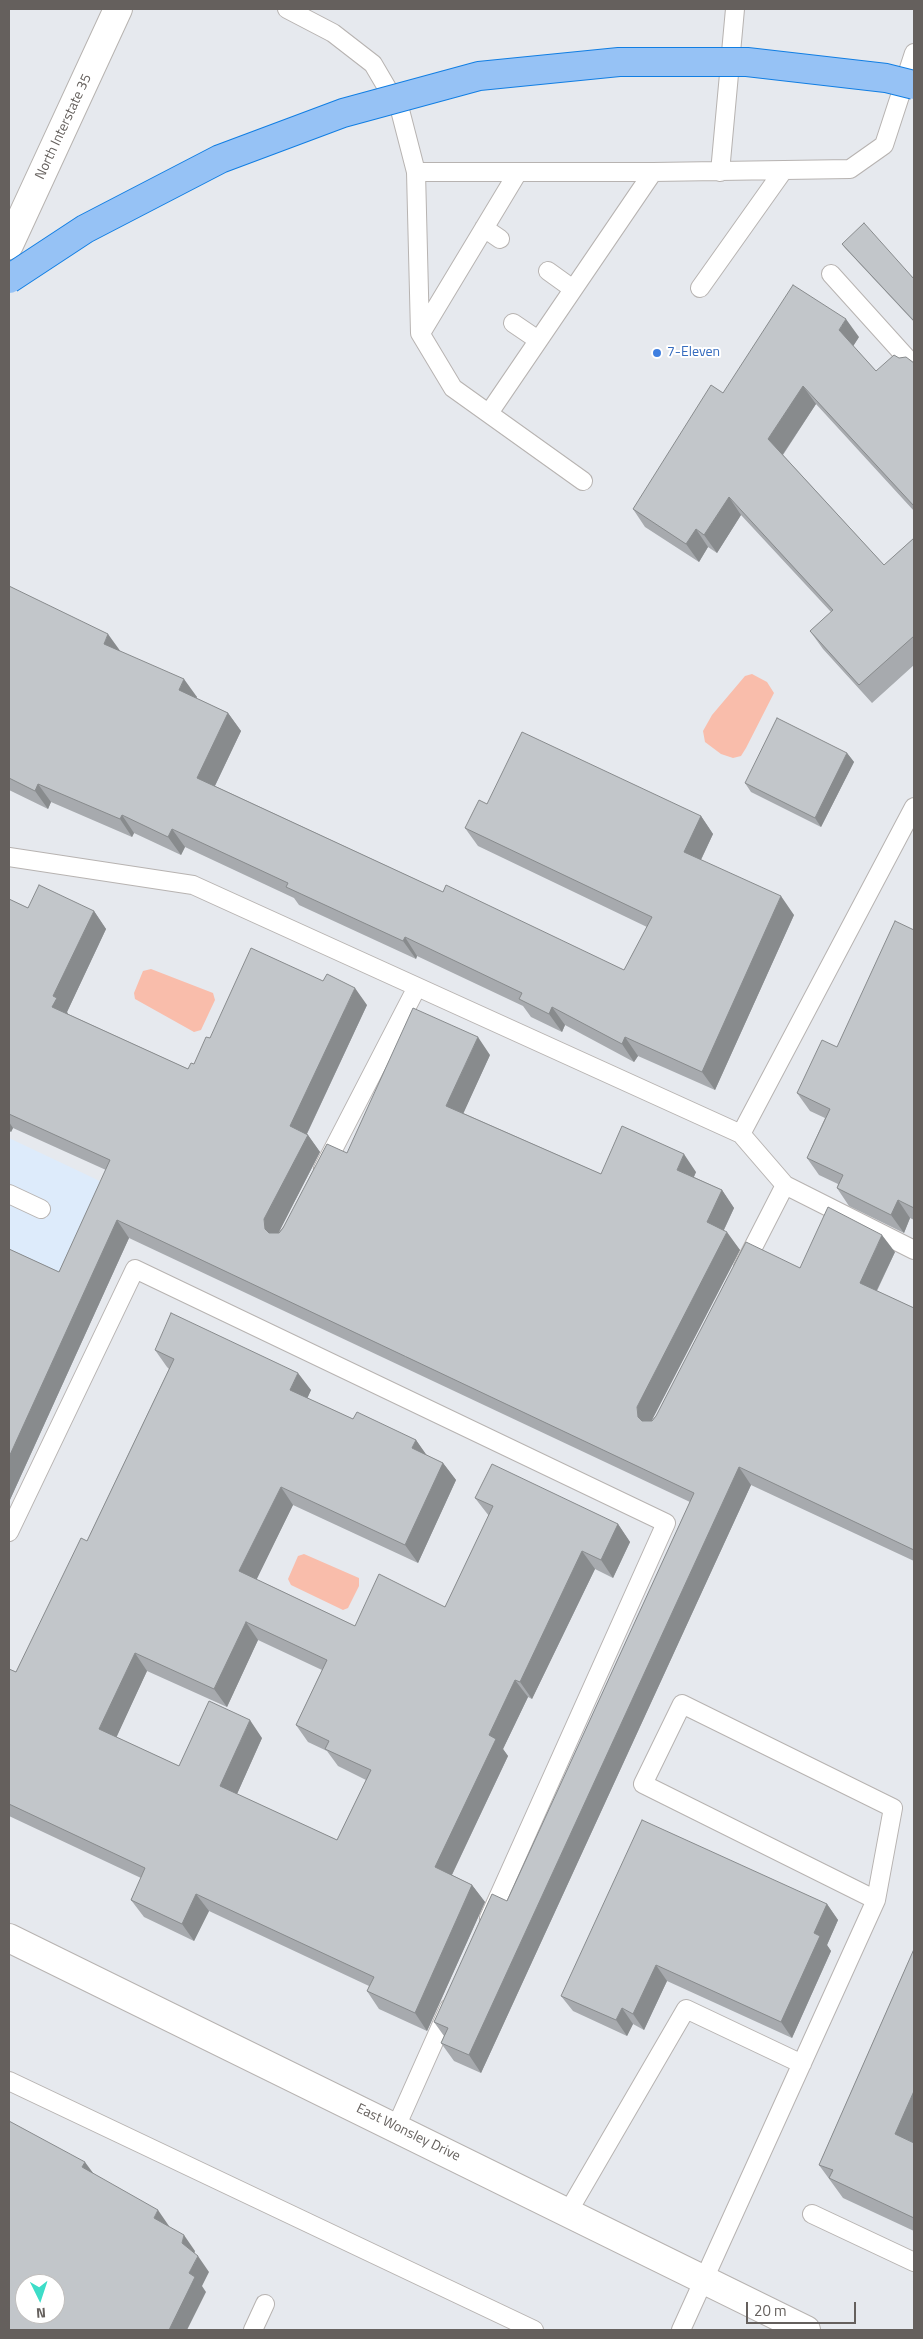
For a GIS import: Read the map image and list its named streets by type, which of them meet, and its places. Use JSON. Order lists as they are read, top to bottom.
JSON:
{
  "streets": {
    "street": ["North Interstate 35", "East Wonsley Drive"]
  },
  "places": ["7-Eleven"],
  "scale_bar": "20 m",
  "north": "bottom"
}
